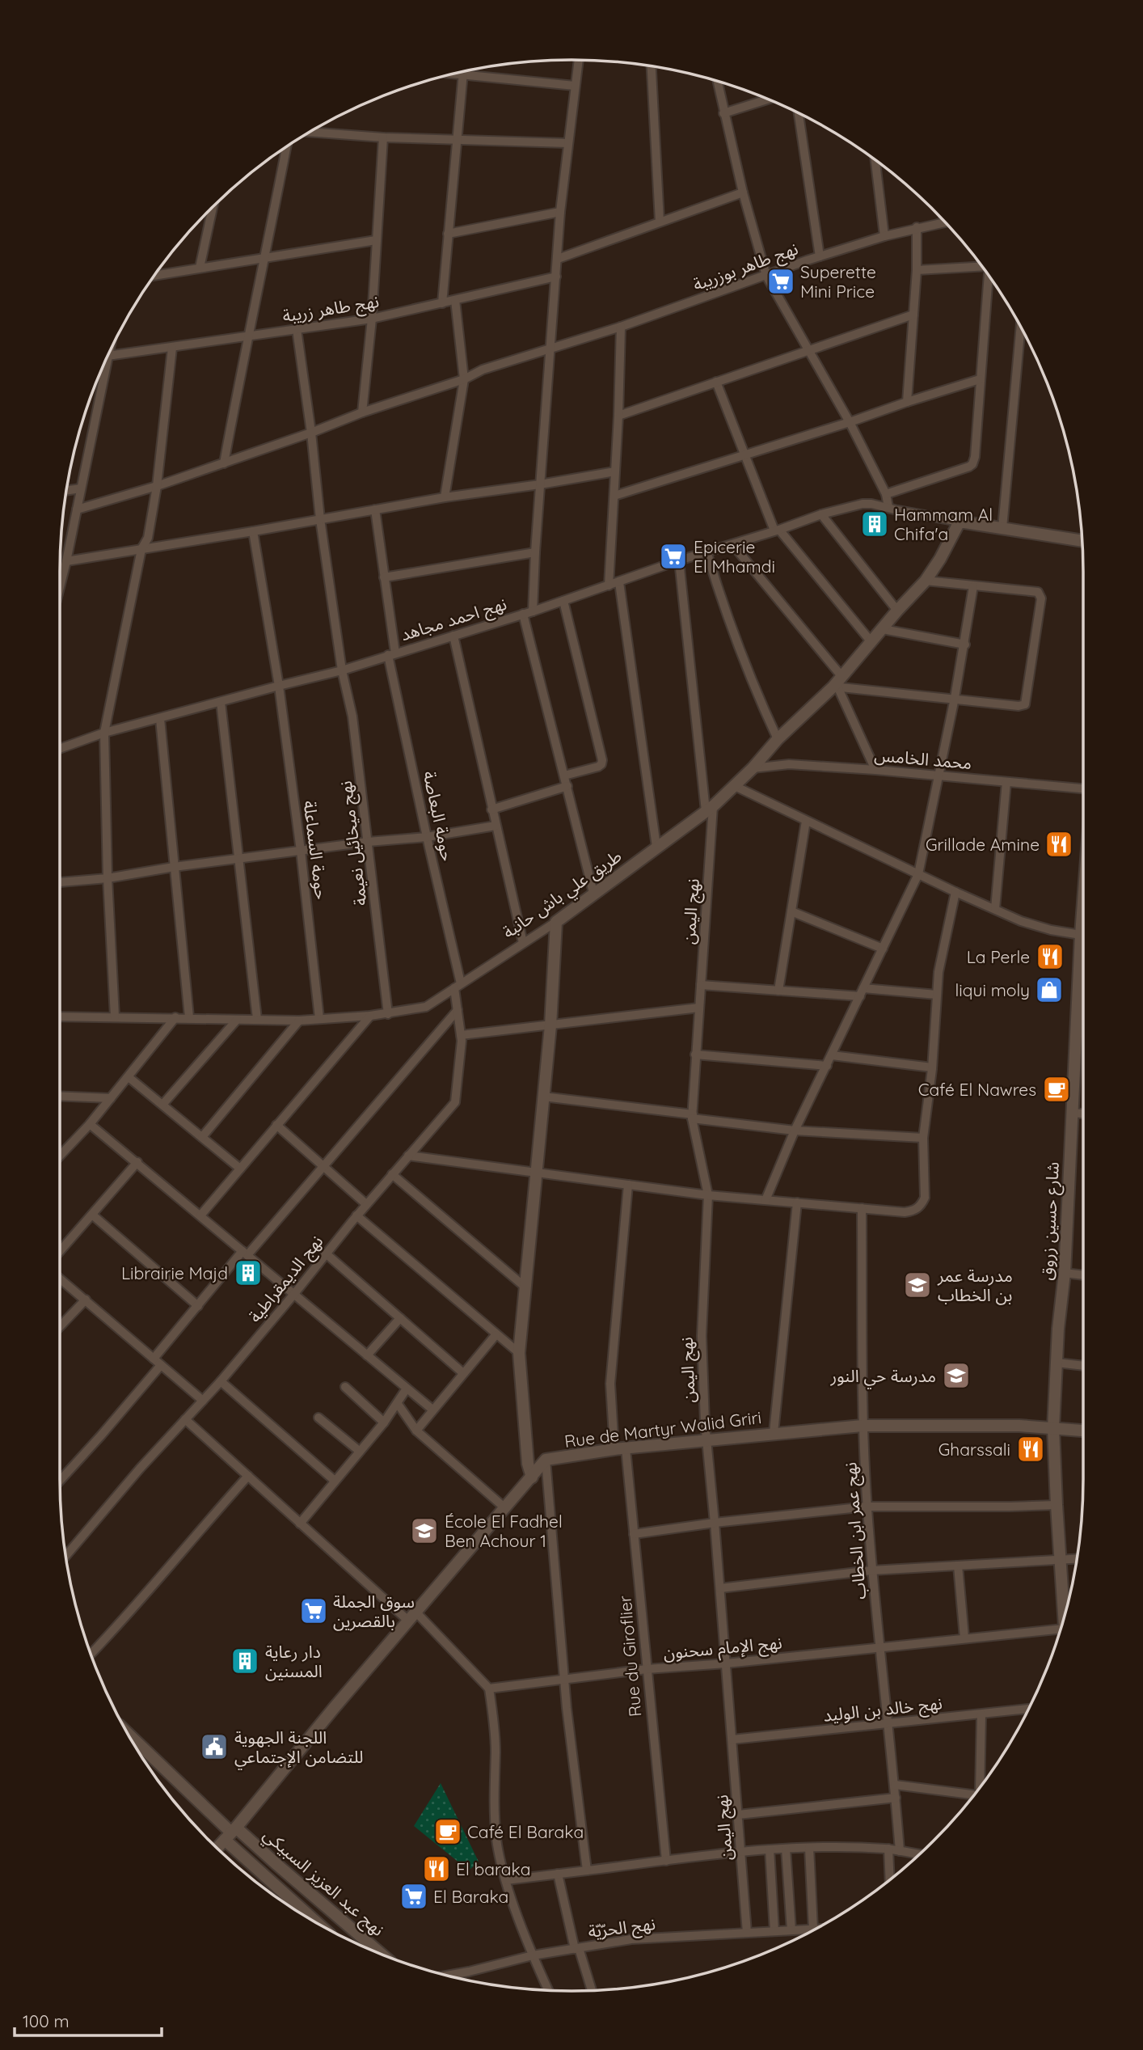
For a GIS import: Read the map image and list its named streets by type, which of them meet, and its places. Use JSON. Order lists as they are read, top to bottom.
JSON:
{
  "streets": {
    "street": [
      "نهج طاهر بوزريبة",
      "نهج طاهر زريبة",
      "نهج احمد مجاهد",
      "محمد الخامس",
      "حومة البعاصة",
      "نهج ميخائيل نعيمة",
      "حومة السماعلة",
      "طريق علي باش حانبة",
      "نهج اليمن",
      "شارع حسين زروق",
      "نهج الديمقراطية",
      "Rue de Martyr Walid Griri",
      "نهج عمر ابن الخطاب",
      "نهج الإمام سحنون",
      "Rue du Giroflier",
      "نهج خالد بن الوليد",
      "نهج عبد العزيز السبيكي",
      "نهج الحرّيّة"
    ]
  },
  "crossings": [
    ["نهج طاهر بوزريبة", "نهج ميخائيل نعيمة"],
    ["نهج طاهر زريبة", "نهج ميخائيل نعيمة"],
    ["نهج احمد مجاهد", "حومة البعاصة"],
    ["نهج احمد مجاهد", "نهج ميخائيل نعيمة"],
    ["نهج احمد مجاهد", "حومة السماعلة"],
    ["نهج احمد مجاهد", "نهج اليمن"],
    ["محمد الخامس", "طريق علي باش حانبة"],
    ["حومة البعاصة", "طريق علي باش حانبة"],
    ["حومة البعاصة", "نهج الديمقراطية"],
    ["نهج ميخائيل نعيمة", "طريق علي باش حانبة"],
    ["حومة السماعلة", "طريق علي باش حانبة"],
    ["طريق علي باش حانبة", "نهج اليمن"],
    ["طريق علي باش حانبة", "نهج الديمقراطية"],
    ["نهج اليمن", "Rue de Martyr Walid Griri"],
    ["نهج اليمن", "نهج الإمام سحنون"],
    ["نهج اليمن", "نهج خالد بن الوليد"],
    ["نهج اليمن", "نهج الحرّيّة"],
    ["شارع حسين زروق", "Rue de Martyr Walid Griri"],
    ["Rue de Martyr Walid Griri", "نهج عمر ابن الخطاب"],
    ["Rue de Martyr Walid Griri", "Rue du Giroflier"],
    ["Rue de Martyr Walid Griri", "نهج عبد العزيز السبيكي"],
    ["نهج عمر ابن الخطاب", "نهج الإمام سحنون"],
    ["نهج عمر ابن الخطاب", "نهج خالد بن الوليد"],
    ["نهج الإمام سحنون", "Rue du Giroflier"]
  ],
  "places": {
    "supermarket": [
      "Superette Mini Price",
      "Epicerie El Mhamdi",
      "سوق الجملة بالقصرين",
      "El Baraka"
    ],
    "building": ["Hammam Al Chifa'a", "Librairie Majd", "دار رعاية المسنين"],
    "restaurant": [
      "Grillade Amine",
      "La Perle",
      "Gharssali",
      "El baraka"
    ],
    "shop": ["liqui moly"],
    "cafe": ["Café El Nawres", "Café El Baraka"],
    "school or university": ["مدرسة عمر بن الخطاب", "مدرسة حي النور", "École El Fadhel Ben Achour 1"],
    "public building": ["اللجنة الجهوية للتضامن الإجتماعي"]
  },
  "scale_bar": "100 m"
}
